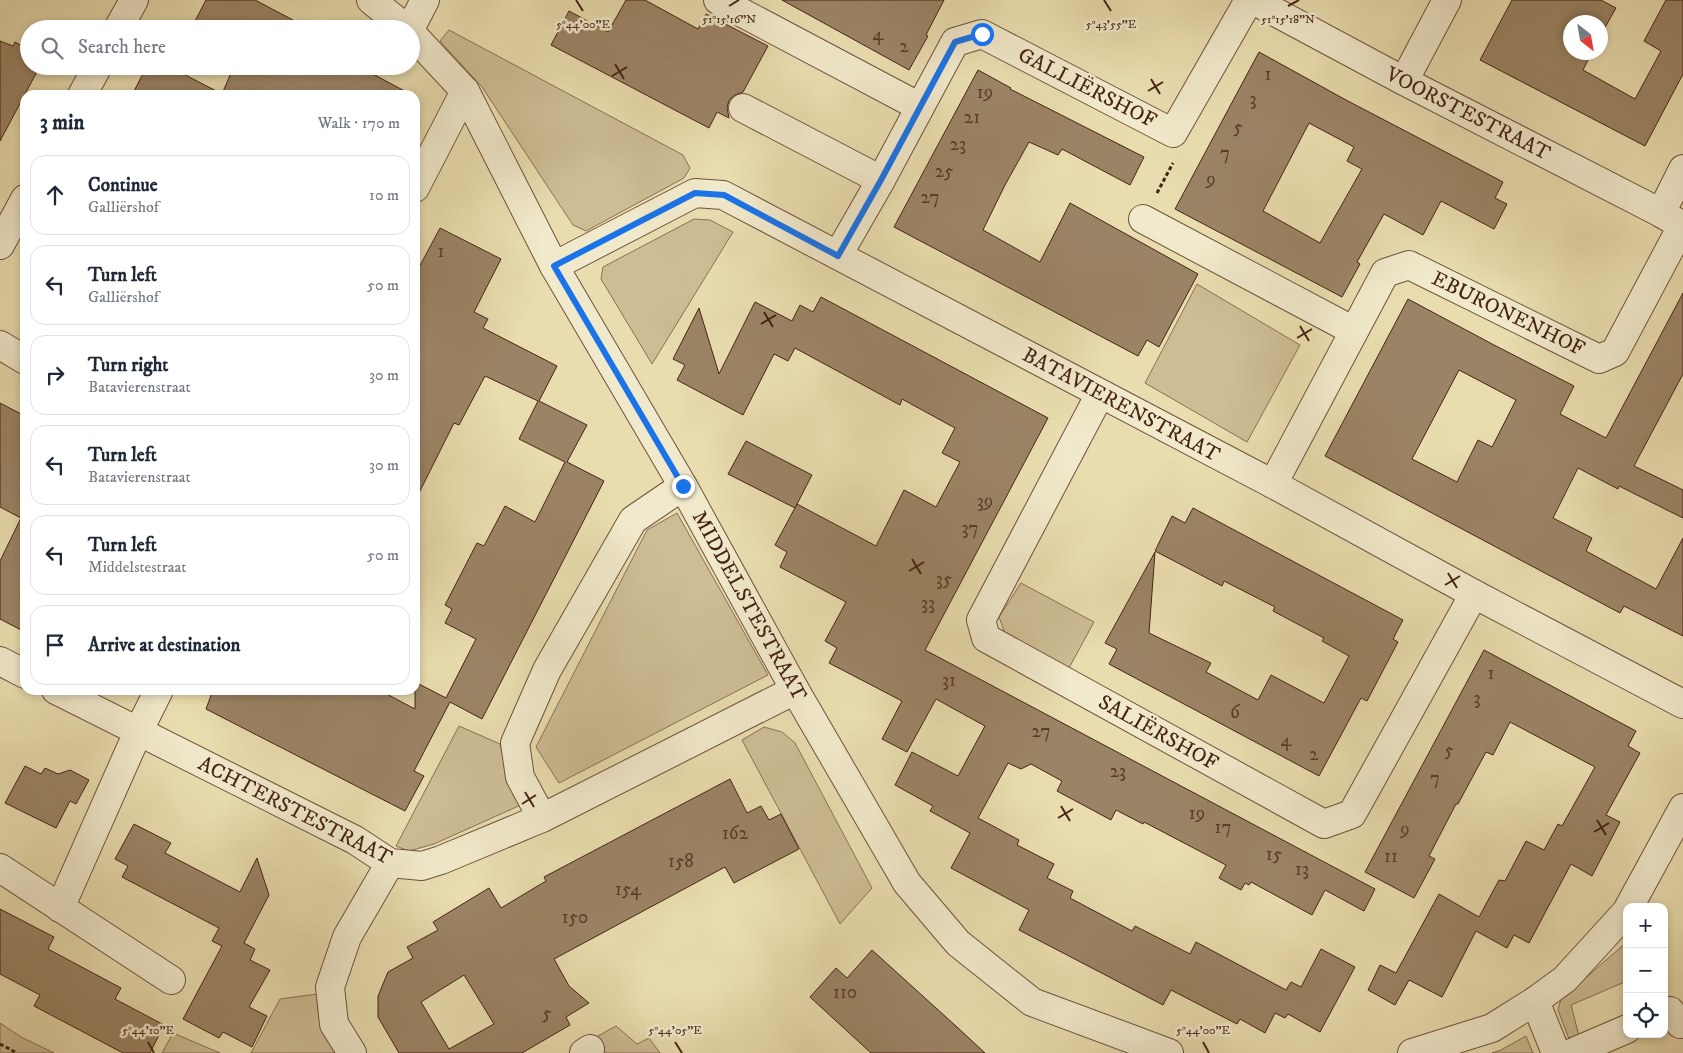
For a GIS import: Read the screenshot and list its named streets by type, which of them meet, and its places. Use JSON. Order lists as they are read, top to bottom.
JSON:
{
  "streets": {
    "street": [
      "GALLIËRSHOF",
      "VOORSTESTRAAT",
      "EBURONENHOF",
      "BATAVIERENSTRAAT",
      "MIDDELSTESTRAAT",
      "SALIËRSHOF",
      "ACHTERSTESTRAAT"
    ]
  },
  "crossings": [
    ["GALLIËRSHOF", "BATAVIERENSTRAAT"],
    ["VOORSTESTRAAT", "EBURONENHOF"],
    ["EBURONENHOF", "BATAVIERENSTRAAT"],
    ["BATAVIERENSTRAAT", "MIDDELSTESTRAAT"],
    ["BATAVIERENSTRAAT", "SALIËRSHOF"],
    ["MIDDELSTESTRAAT", "ACHTERSTESTRAAT"]
  ],
  "house_numbers": [
    "4",
    "2",
    "1",
    "19",
    "3",
    "21",
    "5",
    "23",
    "7",
    "25",
    "9",
    "27",
    "1",
    "39",
    "37",
    "35",
    "33",
    "1",
    "31",
    "3",
    "6",
    "27",
    "4",
    "5",
    "2",
    "23",
    "7",
    "19",
    "17",
    "9",
    "162",
    "15",
    "11",
    "158",
    "13",
    "154",
    "150",
    "110",
    "5"
  ],
  "north": "bottom right",
  "page": {
    "search": "Search here",
    "heading": ["3 min", "Walk · 170 m"],
    "list": [
      ["Continue", "Galliërshof", "10 m"],
      ["Turn left", "Galliërshof", "50 m"],
      ["Turn right", "Batavierenstraat", "30 m"],
      ["Turn left", "Batavierenstraat", "30 m"],
      ["Turn left", "Middelstestraat", "50 m"],
      "Arrive at destination"
    ],
    "map_buttons": ["+", "−"]
  },
  "coordinates": [
    "51°15'16\"N",
    "51°15'18\"N",
    "5°44'00\"E",
    "5°43'55\"E",
    "5°44'10\"E",
    "5°44'05\"E"
  ]
}
